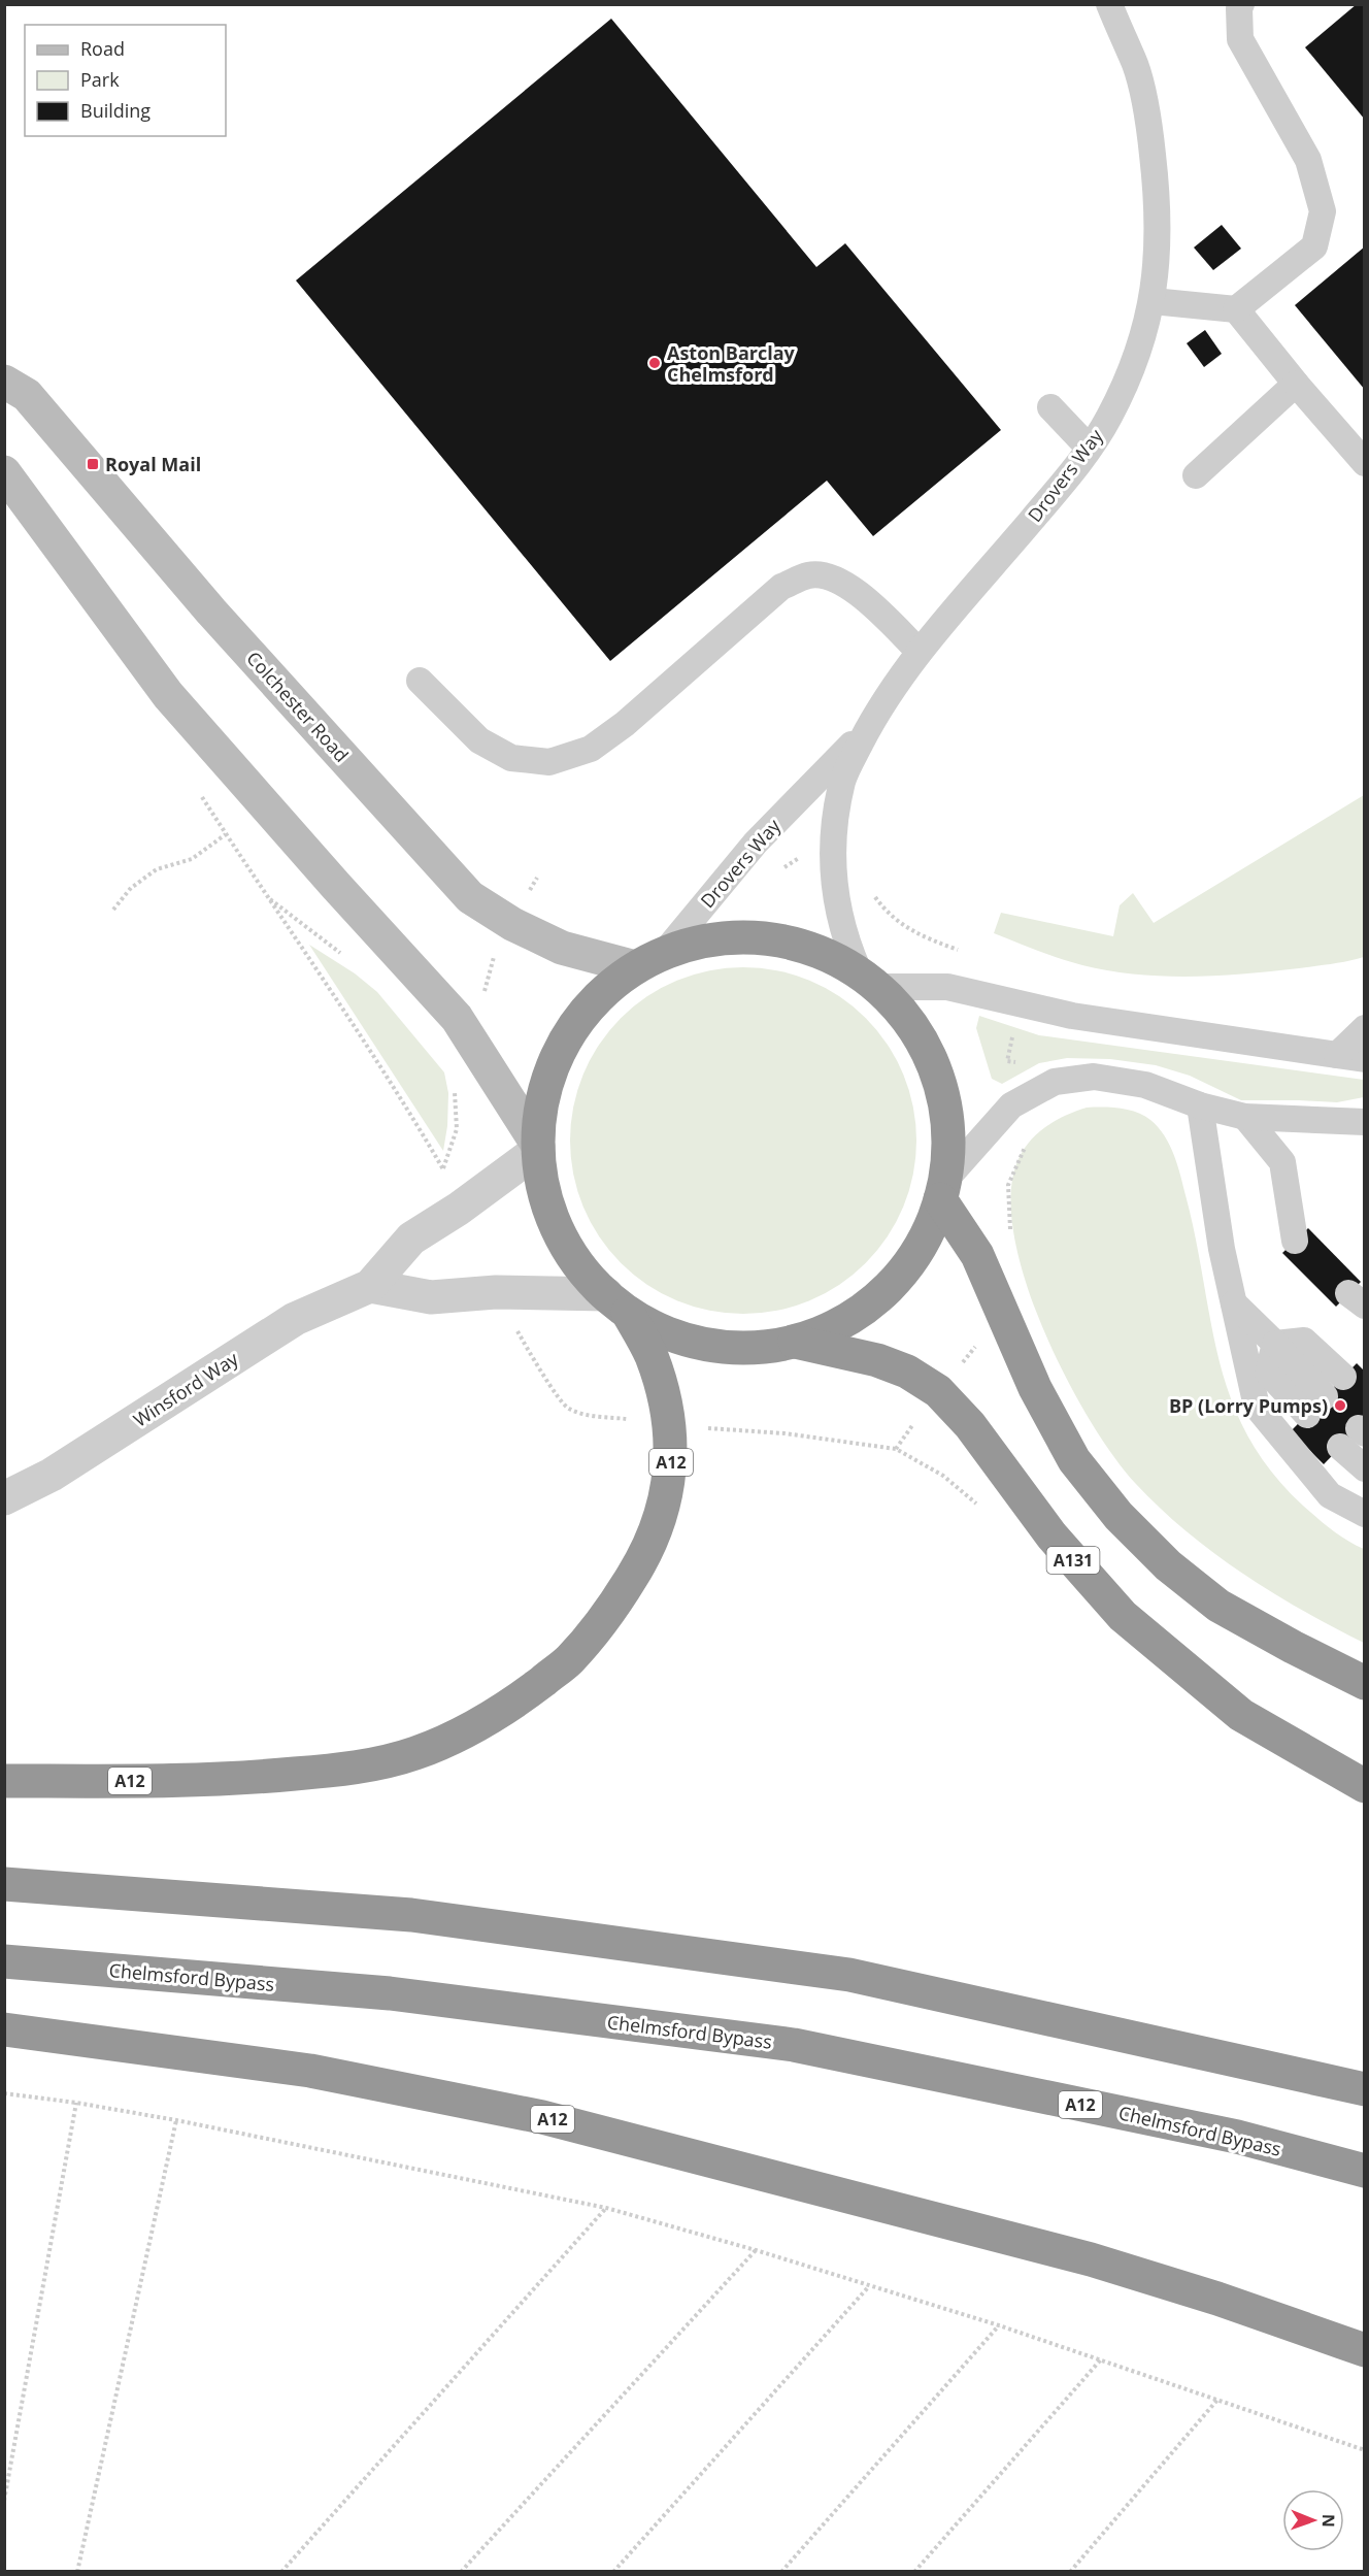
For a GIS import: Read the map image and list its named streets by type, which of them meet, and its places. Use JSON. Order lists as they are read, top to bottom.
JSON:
{
  "streets": {
    "highway": ["A12", "A131", "Chelmsford Bypass"],
    "main road": ["Colchester Road"],
    "street": ["Winsford Way"],
    "lane": ["Drovers Way"]
  },
  "places": {
    "other": ["Aston Barclay Chelmsford", "BP (Lorry Pumps)"],
    "transit": ["Royal Mail"]
  },
  "legend": ["Road", "Park", "Building"],
  "north": "right"
}
